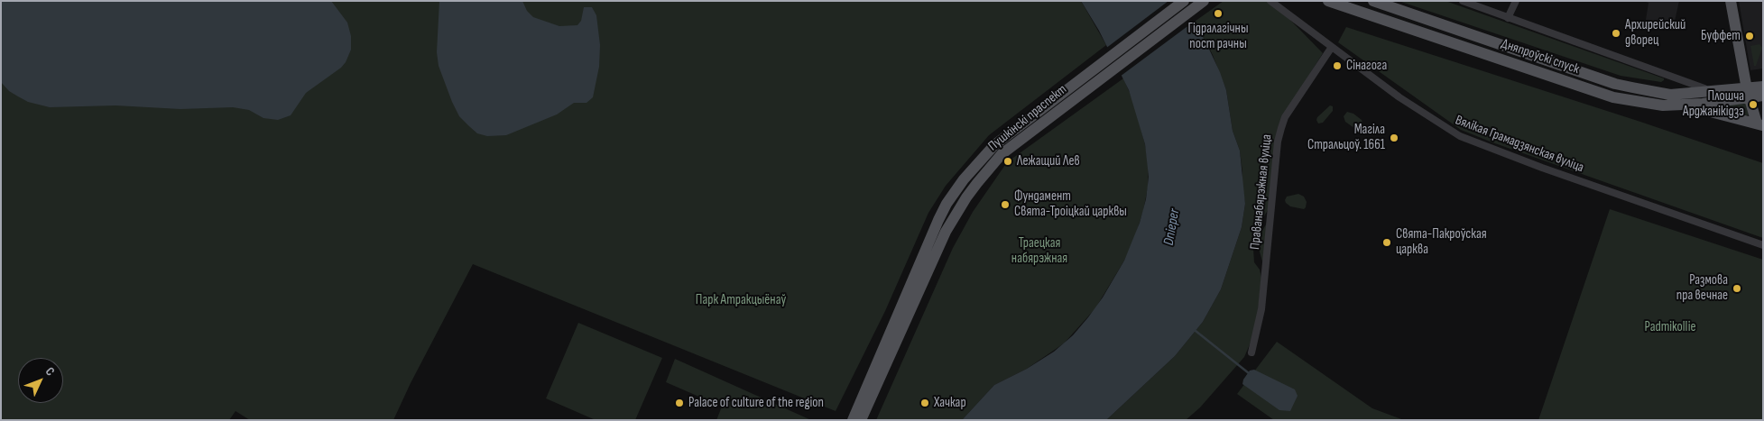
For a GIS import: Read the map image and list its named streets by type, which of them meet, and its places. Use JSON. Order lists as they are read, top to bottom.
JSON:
{
  "streets": {
    "main road": ["Дняпроўскі спуск", "Пушкінскі праспект"],
    "street": ["Вялікая Грамадзянская вуліца", "Праванабярэжная вуліца"]
  },
  "crossings": [
    ["Вялікая Грамадзянская вуліца", "Праванабярэжная вуліца"]
  ],
  "water": ["Dnieper"],
  "parks": ["Траецкая набярэжная", "Парк Атракцыёнаў", "Padmikollie"],
  "places": [
    "Гідралагічны пост рачны",
    "Архирейский дворец",
    "Буффет",
    "Сінагога",
    "Плошча Арджанікідзэ",
    "Магіла Стральцоў. 1661",
    "Лежащий Лев",
    "Фундамент Свята-Троіцкай царквы",
    "Свята-Пакроўская царква",
    "Размова пра вечнае",
    "Palace of culture of the region",
    "Хачкар"
  ],
  "north": "top right"
}
